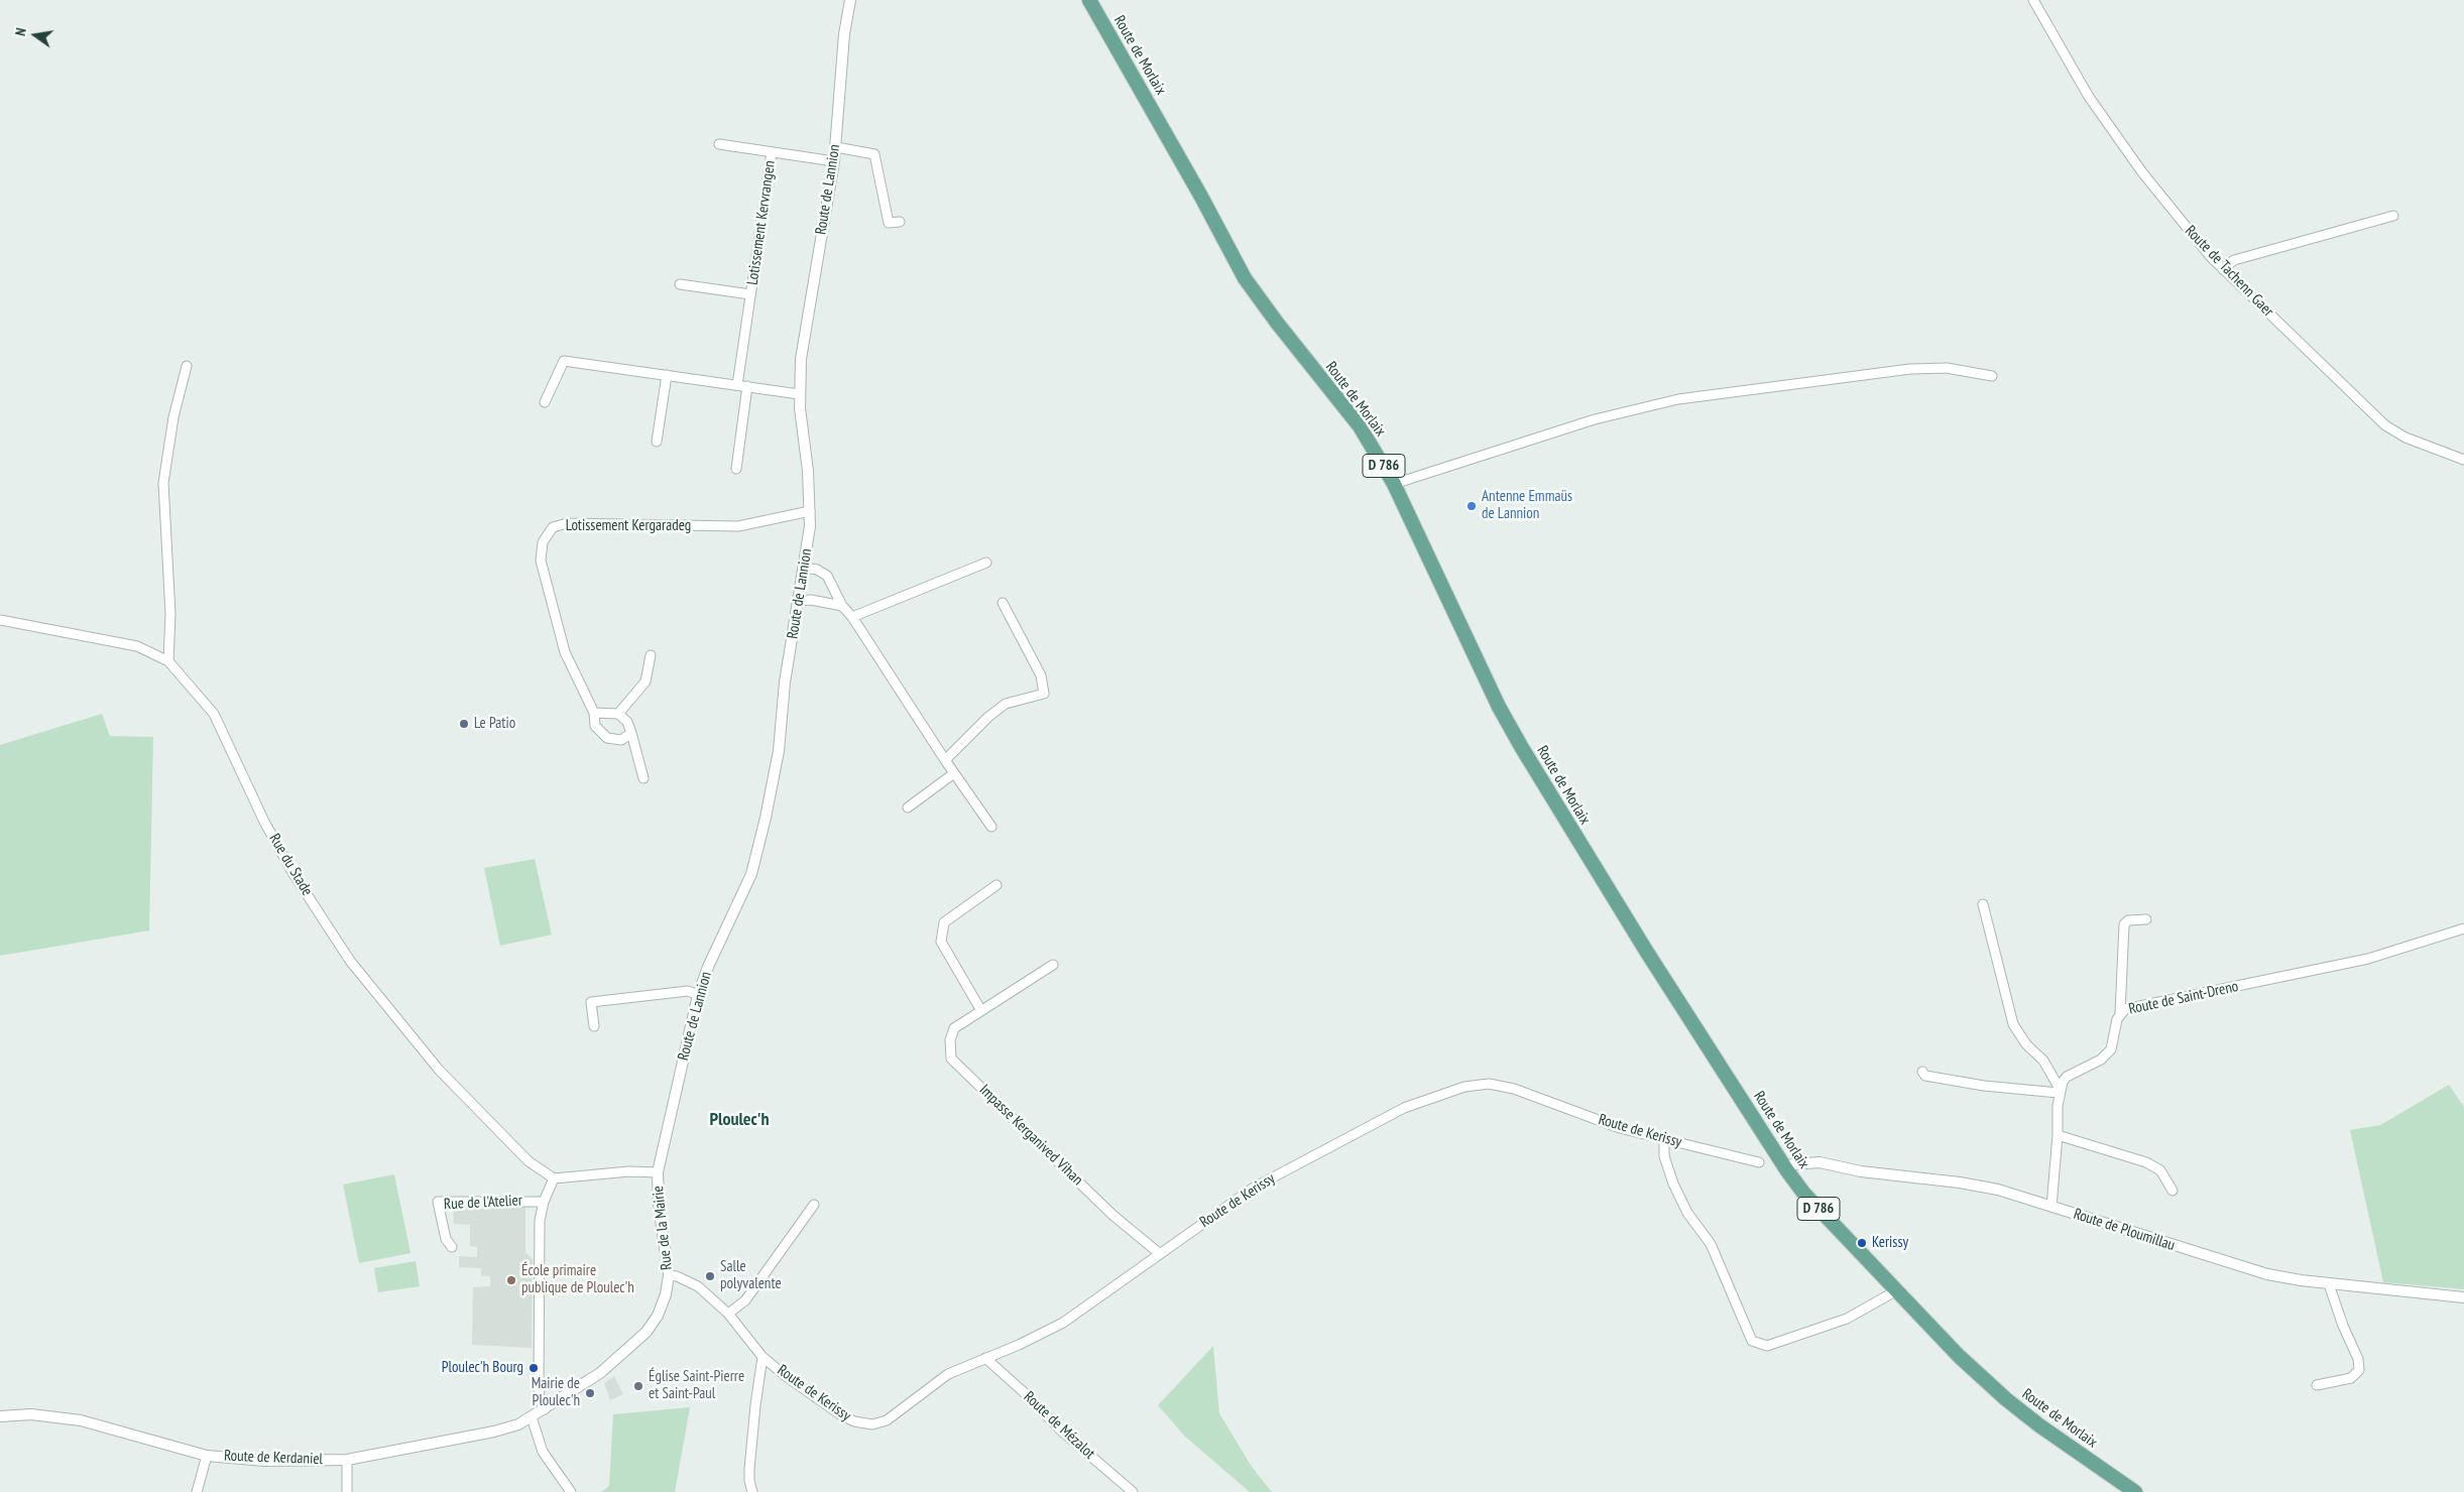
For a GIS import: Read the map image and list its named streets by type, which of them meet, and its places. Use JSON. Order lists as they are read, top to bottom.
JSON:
{
  "streets": {
    "main road": ["Route de Morlaix", "D 786"],
    "street": [
      "Route de Lannion",
      "Lotissement Kervrangen",
      "Route de Tachenn Gaer",
      "Lotissement Kergaradeg",
      "Rue du Stade",
      "Route de Saint-Dreno",
      "Route de Kerissy",
      "Impasse Kerganived Vihan",
      "Rue de l'Atelier",
      "Rue de la Mairie",
      "Route de Ploumillau",
      "Route de Mézalot",
      "Route de Kerdaniel"
    ]
  },
  "crossings": [
    ["Route de Morlaix", "Route de Ploumillau"],
    ["Route de Lannion", "Lotissement Kervrangen"],
    ["Route de Lannion", "Lotissement Kergaradeg"],
    ["Route de Lannion", "Rue de la Mairie"],
    ["Route de Kerissy", "Impasse Kerganived Vihan"],
    ["Route de Kerissy", "Rue de la Mairie"],
    ["Route de Kerissy", "Route de Mézalot"],
    ["Rue de la Mairie", "Route de Kerdaniel"]
  ],
  "districts": ["Ploulec'h"],
  "places": [
    "Antenne Emmaüs de Lannion",
    "Le Patio",
    "Kerissy",
    "Salle polyvalente",
    "École primaire publique de Ploulec'h",
    "Ploulec'h Bourg",
    "Église Saint-Pierre et Saint-Paul",
    "Mairie de Ploulec'h"
  ],
  "north": "left"
}
